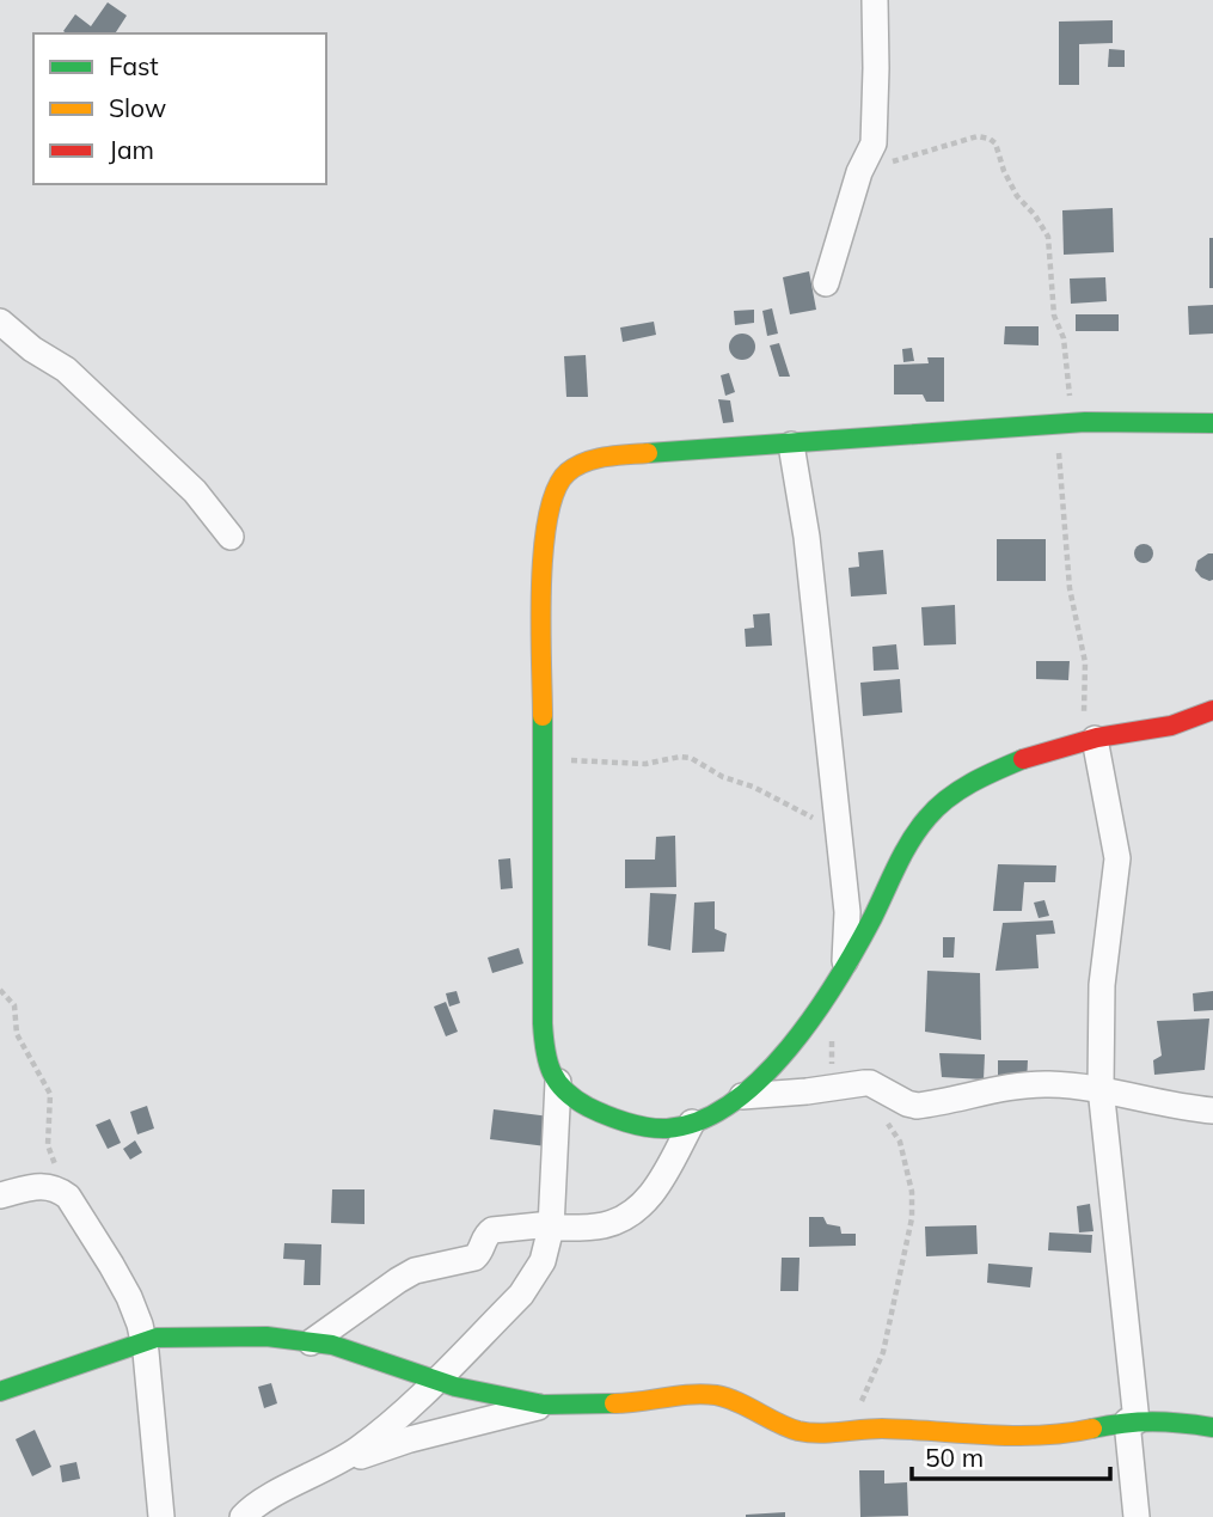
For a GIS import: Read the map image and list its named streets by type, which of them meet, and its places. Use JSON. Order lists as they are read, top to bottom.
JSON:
{
  "legend": ["Fast", "Slow", "Jam"],
  "scale_bar": "50 m"
}
